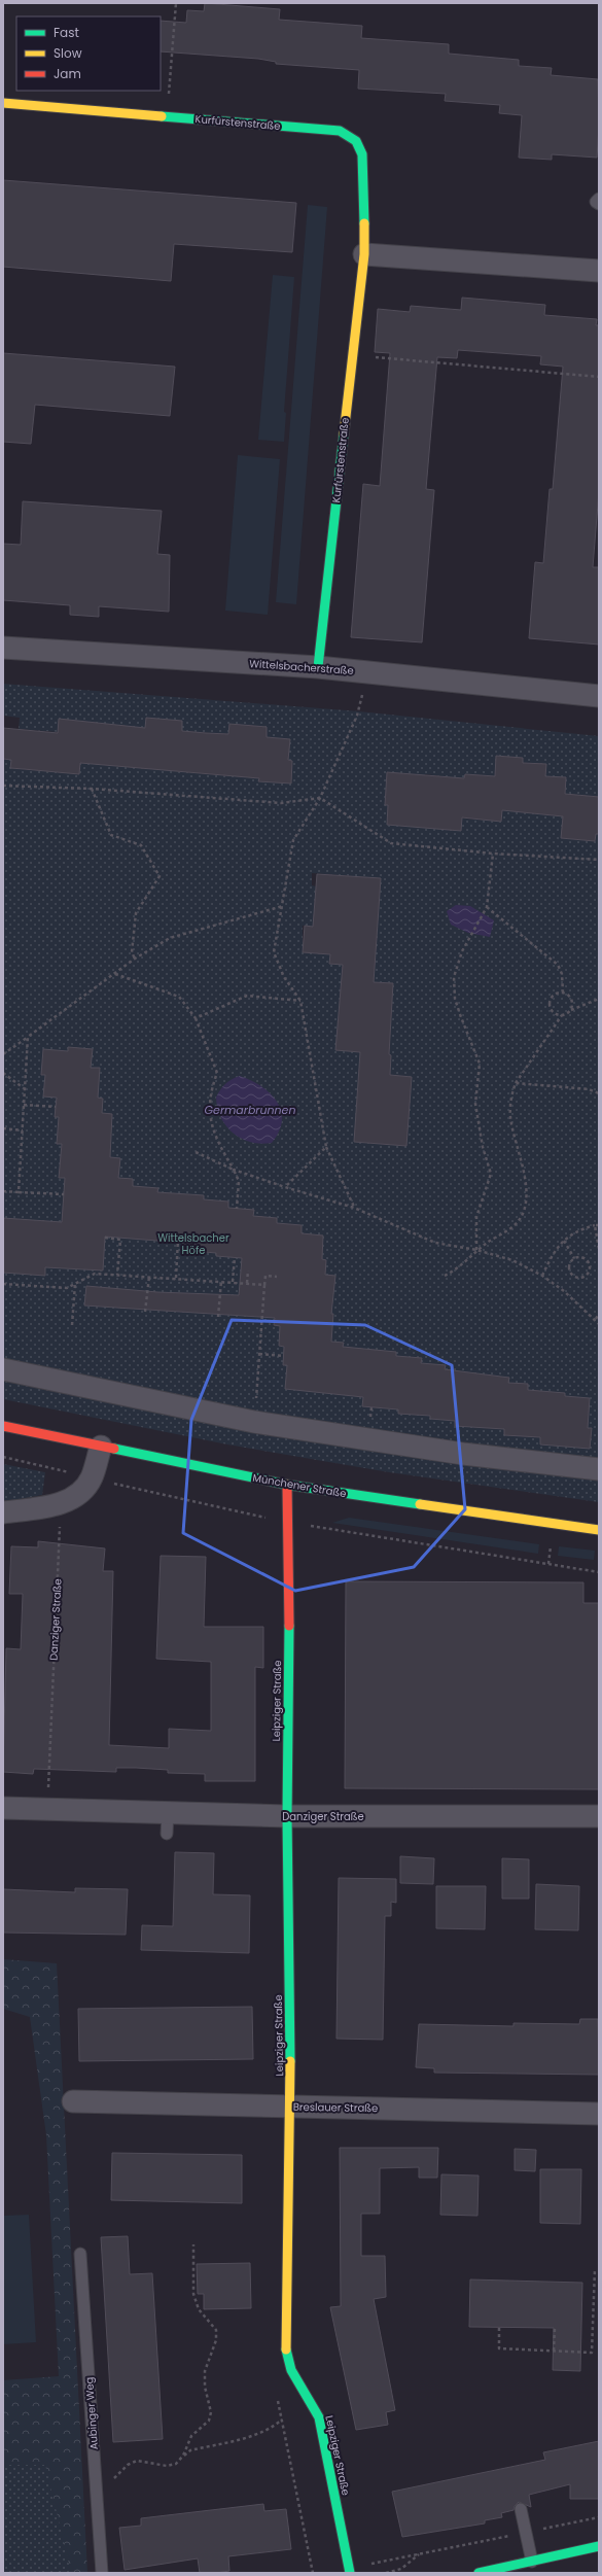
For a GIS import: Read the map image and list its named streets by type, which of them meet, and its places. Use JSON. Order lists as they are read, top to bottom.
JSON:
{
  "streets": {
    "street": [
      "Kurfürstenstraße",
      "Wittelsbacherstraße",
      "Münchener Straße",
      "Danziger Straße",
      "Leipziger Straße",
      "Breslauer Straße"
    ],
    "lane": ["Aubinger Weg"]
  },
  "crossings": [
    ["Kurfürstenstraße", "Wittelsbacherstraße"],
    ["Münchener Straße", "Leipziger Straße"],
    ["Danziger Straße", "Leipziger Straße"],
    ["Leipziger Straße", "Breslauer Straße"]
  ],
  "water": ["Germarbrunnen"],
  "parks": ["Wittelsbacher Höfe"],
  "legend": ["Fast", "Slow", "Jam"]
}
